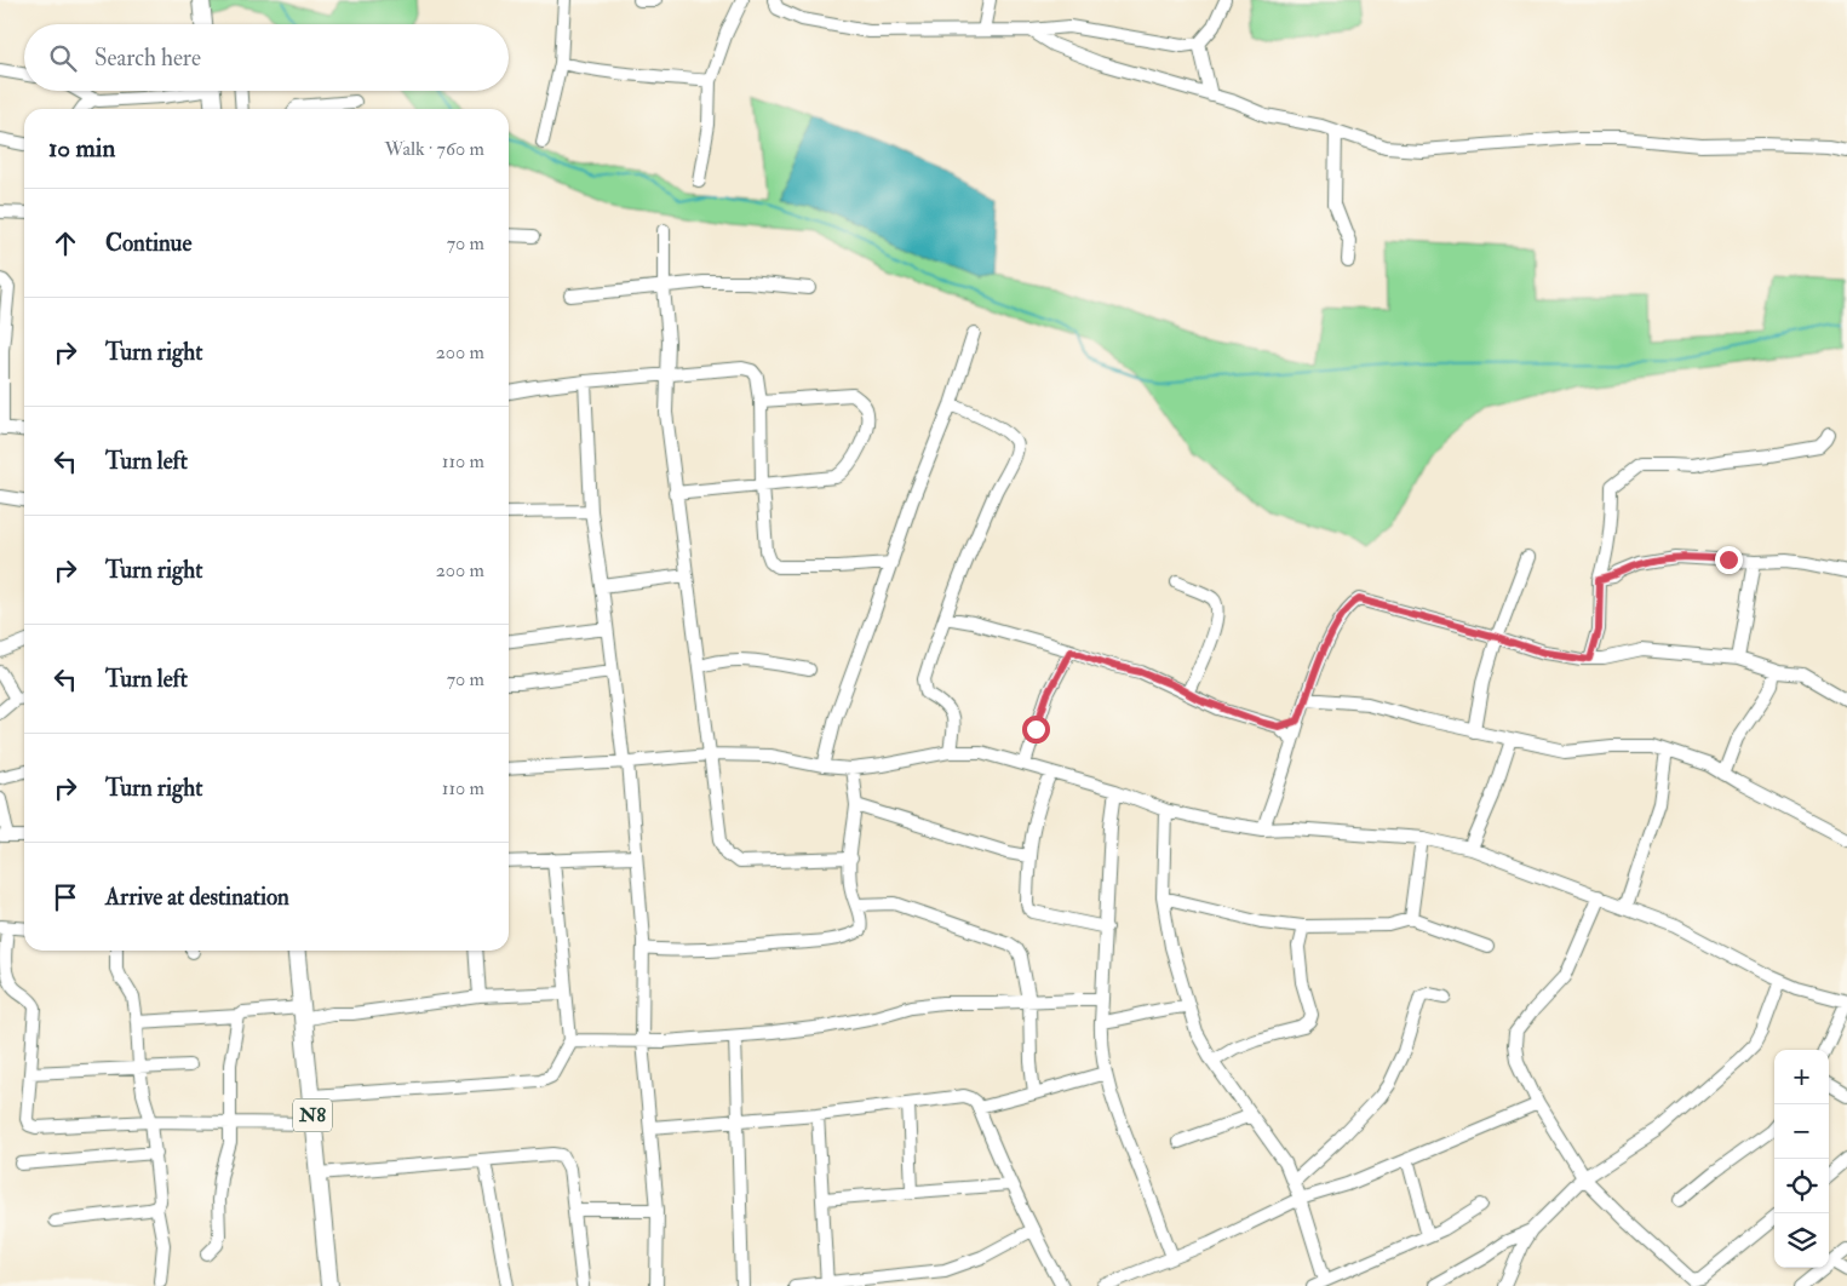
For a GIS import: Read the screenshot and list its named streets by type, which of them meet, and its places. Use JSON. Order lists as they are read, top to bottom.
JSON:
{
  "streets": {
    "highway": ["N8"]
  },
  "page": {
    "search": "Search here",
    "heading": ["10 min", "Walk · 760 m"],
    "list": [
      ["Continue", "70 m"],
      ["Turn right", "200 m"],
      ["Turn left", "110 m"],
      ["Turn right", "200 m"],
      ["Turn left", "70 m"],
      ["Turn right", "110 m"],
      "Arrive at destination"
    ],
    "map_buttons": ["+", "−"]
  }
}
